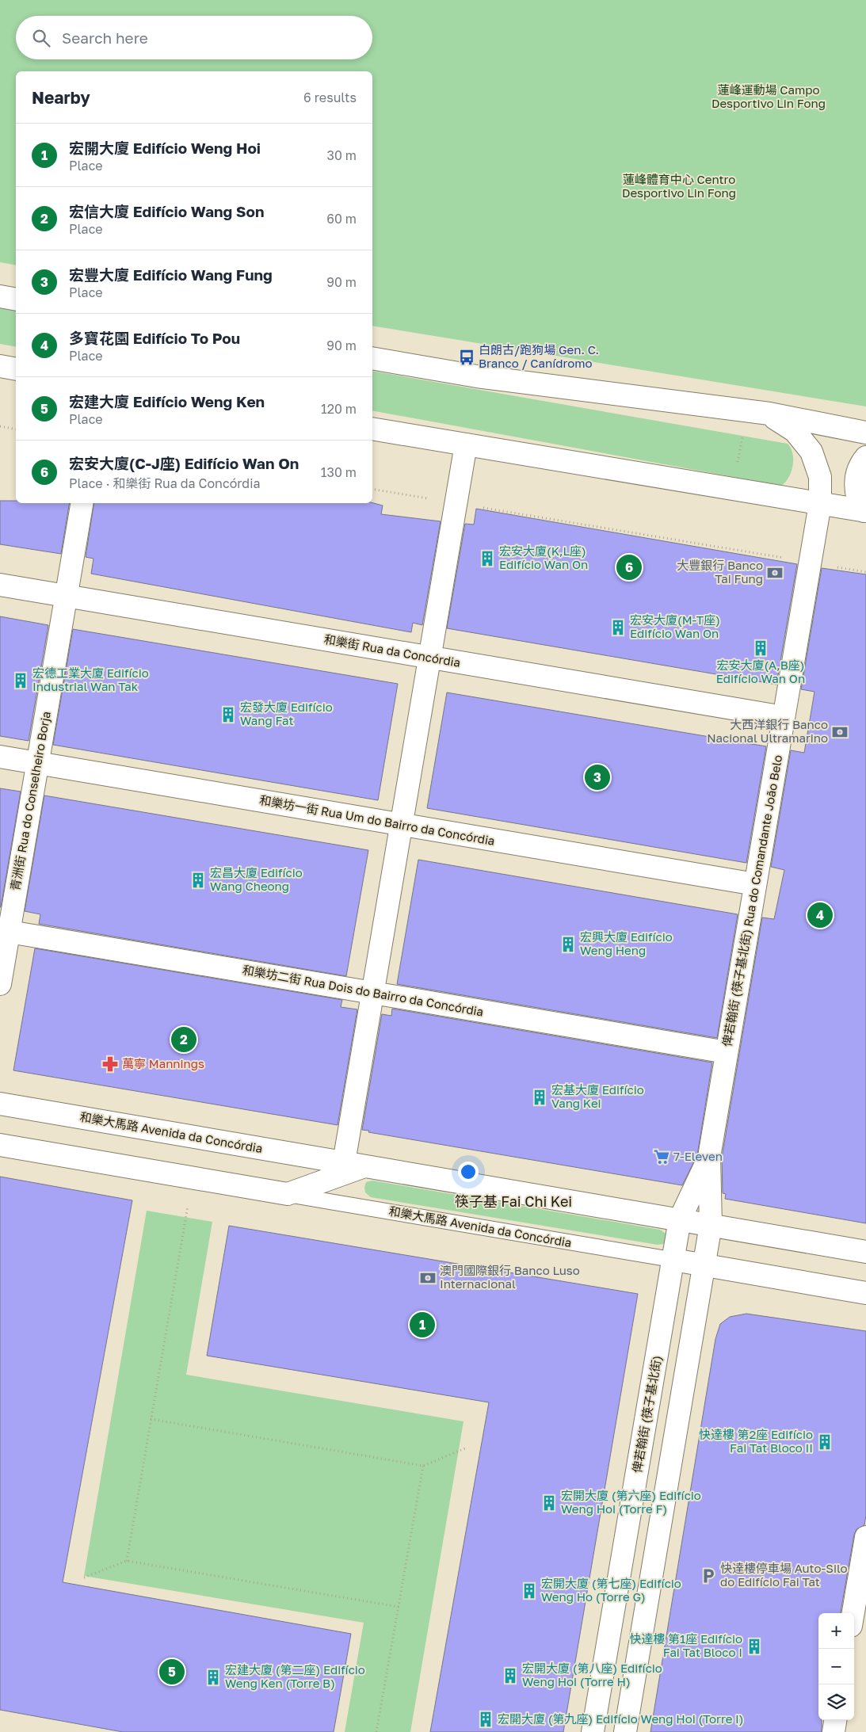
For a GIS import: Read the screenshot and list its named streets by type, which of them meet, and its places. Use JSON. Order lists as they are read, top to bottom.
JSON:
{
  "streets": {
    "street": [
      "和樂街 Rua da Concórdia",
      "青洲街 Rua do Conselheiro Borja",
      "和樂坊一街 Rua Um do Bairro da Concórdia",
      "俾若翰街 (筷子基北街) Rua do Comandante João Belo",
      "和樂坊二街 Rua Dois do Bairro da Concórdia",
      "和樂大馬路 Avenida da Concórdia",
      "俾若翰街 (筷子基北街)"
    ]
  },
  "crossings": [
    ["和樂街 Rua da Concórdia", "青洲街 Rua do Conselheiro Borja"],
    ["和樂街 Rua da Concórdia", "俾若翰街 (筷子基北街) Rua do Comandante João Belo"],
    ["青洲街 Rua do Conselheiro Borja", "和樂坊一街 Rua Um do Bairro da Concórdia"],
    ["青洲街 Rua do Conselheiro Borja", "和樂坊二街 Rua Dois do Bairro da Concórdia"],
    ["和樂坊一街 Rua Um do Bairro da Concórdia", "俾若翰街 (筷子基北街) Rua do Comandante João Belo"],
    ["俾若翰街 (筷子基北街) Rua do Comandante João Belo", "和樂坊二街 Rua Dois do Bairro da Concórdia"],
    ["俾若翰街 (筷子基北街) Rua do Comandante João Belo", "俾若翰街 (筷子基北街)"],
    ["和樂大馬路 Avenida da Concórdia", "俾若翰街 (筷子基北街)"]
  ],
  "districts": ["筷子基 Fai Chi Kei"],
  "parks": ["蓮峰運動場 Campo Desportivo Lin Fong", "蓮峰體育中心 Centro Desportivo Lin Fong"],
  "places": {
    "bus stop": ["白朗古/跑狗場 Gen. C. Branco / Canídromo"],
    "building": [
      "宏安大廈(K,L座) Edifício Wan On",
      "宏安大廈(M-T座) Edifício Wan On",
      "宏安大廈(A,B座) Edifício Wan On",
      "宏德工業大廈 Edifício Industrial Wan Tak",
      "宏發大廈 Edifício Wang Fat",
      "宏昌大廈 Edifício Wang Cheong",
      "宏興大廈 Edifício Weng Heng",
      "宏基大廈 Edifício Vang Kei",
      "快達樓 第2座 Edifício Fai Tat Bloco II",
      "宏開大廈 (第六座) Edifício Weng Hoi (Torre F)",
      "宏開大廈 (第七座) Edifício Weng Ho (Torre G)",
      "快達樓 第1座 Edifício Fai Tat Bloco I",
      "宏開大廈 (第八座) Edifício Weng Hoi (Torre H)",
      "宏建大廈 (第二座) Edifício Weng Ken (Torre B)",
      "宏開大廈 (第九座) Edifício Weng Hoi (Torre I)"
    ],
    "bank": ["大豐銀行 Banco Tai Fung", "大西洋銀行 Banco Nacional Ultramarino", "澳門國際銀行 Banco Luso Internacional"],
    "pharmacy": ["萬寧 Mannings"],
    "supermarket": ["7-Eleven"],
    "parking": ["快達樓停車場 Auto-Silo do Edifício Fai Tat"]
  },
  "page": {
    "search": "Search here",
    "heading": ["Nearby", "6 results"],
    "list": [
      {
        "mark": "1",
        "name": "宏開大廈 Edifício Weng Hoi",
        "note": "Place",
        "value": "30 m"
      },
      {
        "mark": "2",
        "name": "宏信大廈 Edifício Wang Son",
        "note": "Place",
        "value": "60 m"
      },
      {
        "mark": "3",
        "name": "宏豐大廈 Edifício Wang Fung",
        "note": "Place",
        "value": "90 m"
      },
      {
        "mark": "4",
        "name": "多寶花園 Edifício To Pou",
        "note": "Place",
        "value": "90 m"
      },
      {
        "mark": "5",
        "name": "宏建大廈 Edifício Weng Ken",
        "note": "Place",
        "value": "120 m"
      },
      {
        "mark": "6",
        "name": "宏安大廈(C-J座) Edifício Wan On",
        "note": "Place · 和樂街 Rua da Concórdia",
        "value": "130 m"
      }
    ],
    "pins": [
      "6",
      "3",
      "4",
      "2",
      "1",
      "5"
    ],
    "map_buttons": ["+", "−"]
  }
}
